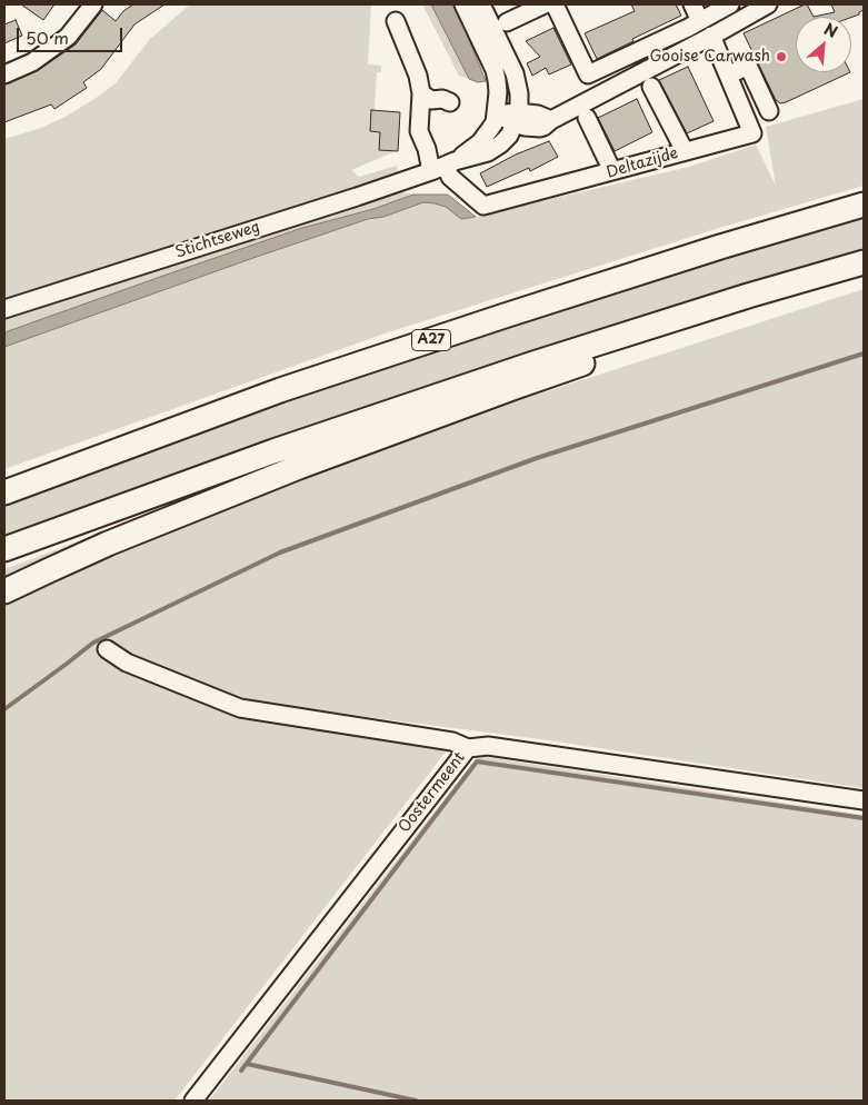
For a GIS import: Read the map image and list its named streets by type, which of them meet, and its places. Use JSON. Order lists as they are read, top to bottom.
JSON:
{
  "streets": {
    "highway": ["A27"],
    "street": ["Deltazijde", "Stichtseweg", "Oostermeent"]
  },
  "crossings": [
    ["Deltazijde", "Stichtseweg"]
  ],
  "places": ["Gooise Carwash"],
  "scale_bar": "50 m",
  "north": "top right"
}
